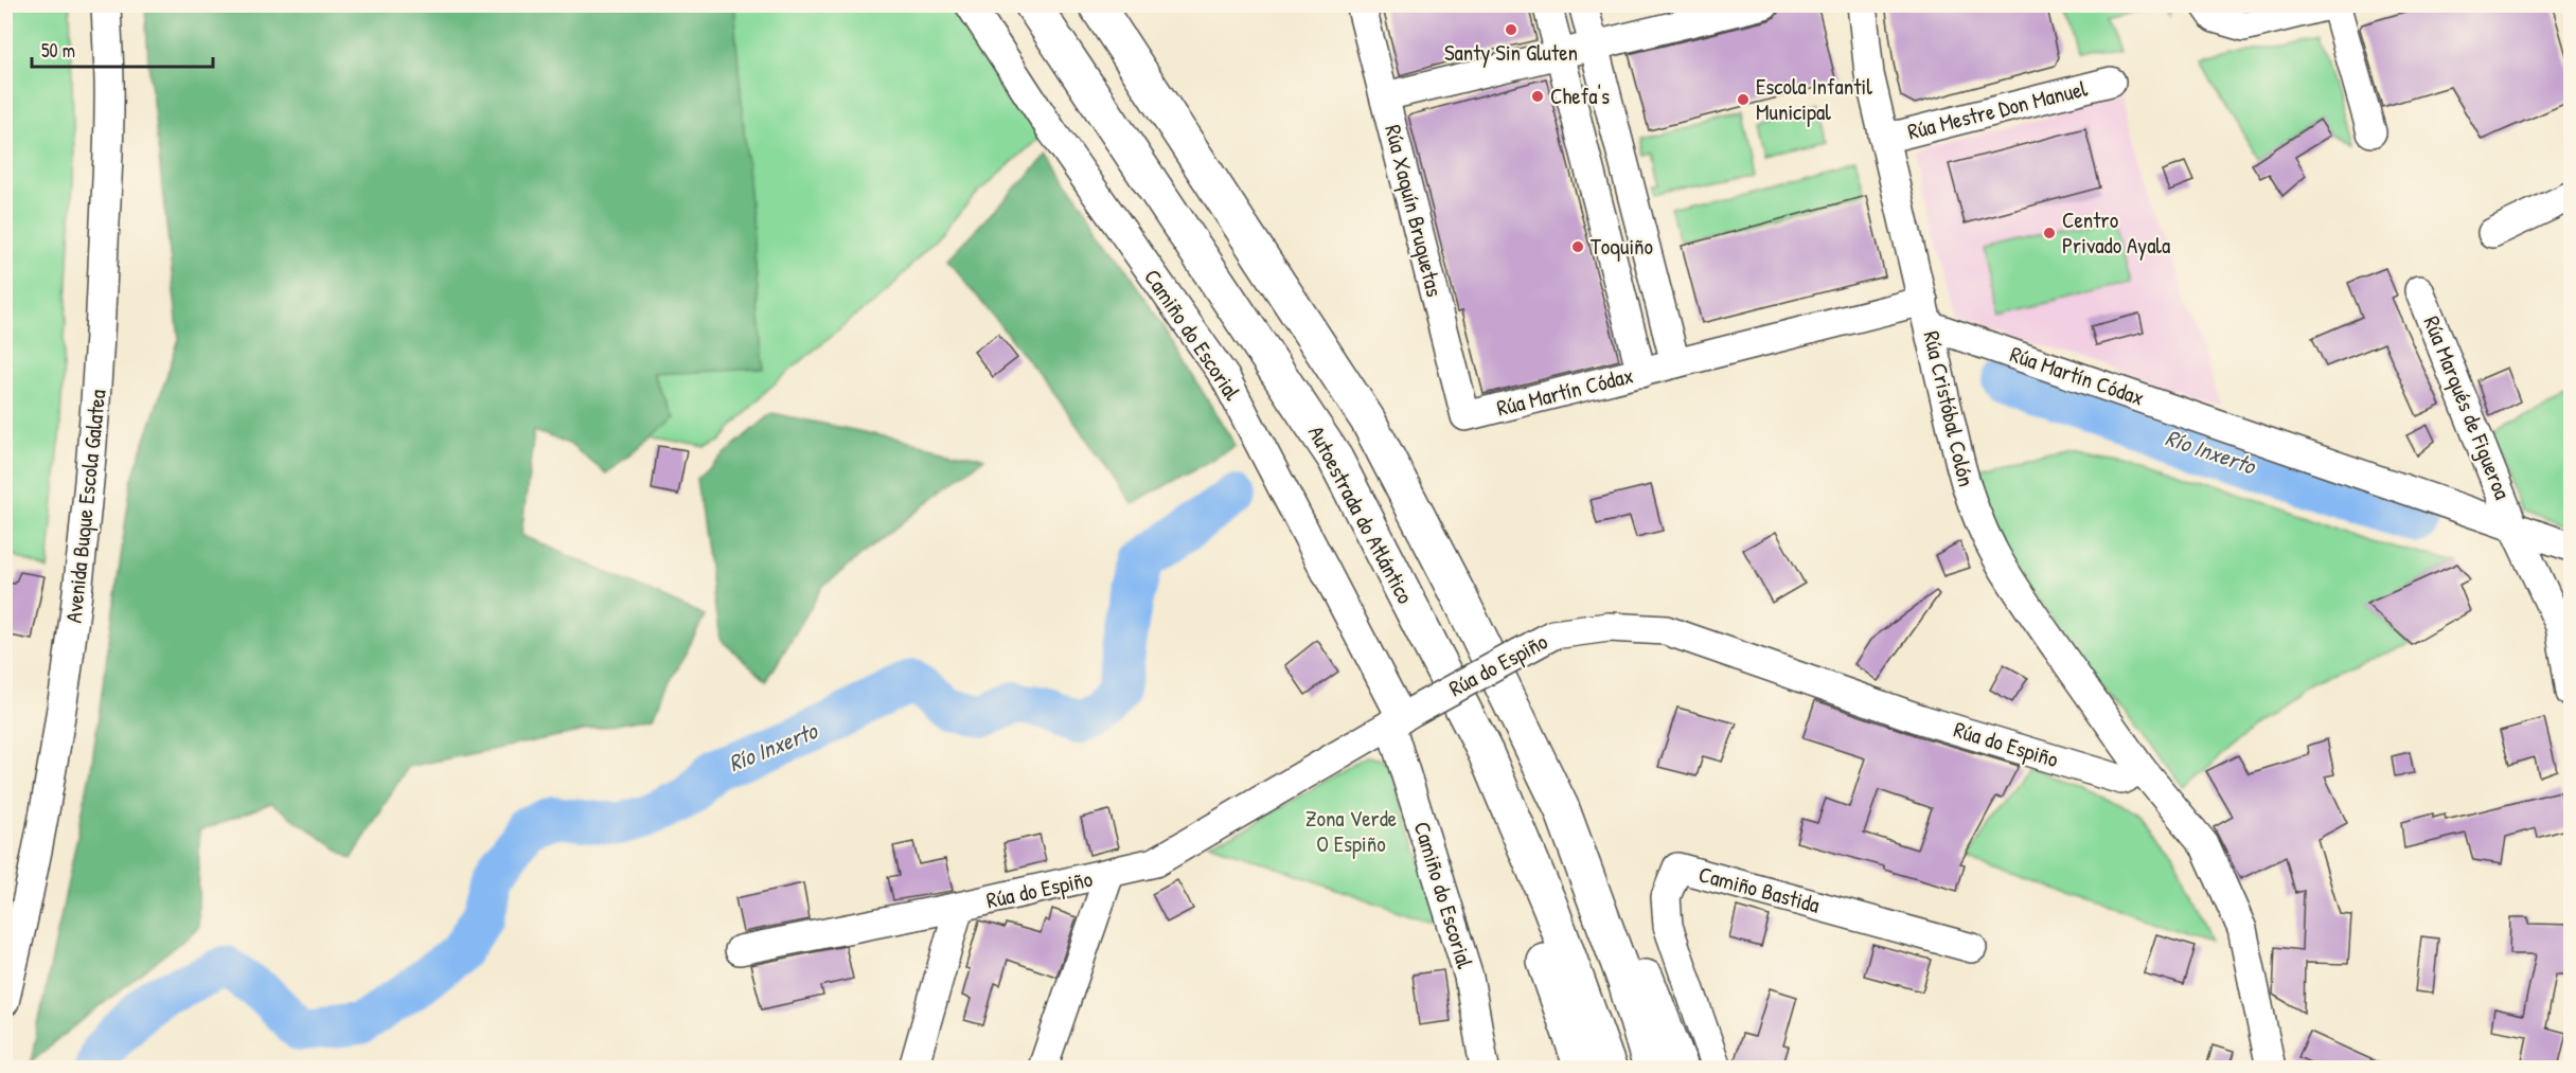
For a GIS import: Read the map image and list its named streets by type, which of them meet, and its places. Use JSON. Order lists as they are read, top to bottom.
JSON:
{
  "streets": {
    "highway": ["Autoestrada do Atlántico"],
    "street": [
      "Rúa Mestre Don Manuel",
      "Rúa Xaquín Bruquetas",
      "Camiño do Escorial",
      "Rúa Martín Códax",
      "Rúa Marqués de Figueroa",
      "Rúa Cristóbal Colón",
      "Avenida Buque Escola Galatea",
      "Rúa do Espiño",
      "Camiño Bastida"
    ]
  },
  "crossings": [
    ["Rúa Mestre Don Manuel", "Rúa Cristóbal Colón"],
    ["Rúa Xaquín Bruquetas", "Rúa Martín Códax"],
    ["Camiño do Escorial", "Rúa do Espiño"],
    ["Rúa Martín Códax", "Rúa Marqués de Figueroa"],
    ["Rúa Martín Códax", "Rúa Cristóbal Colón"],
    ["Rúa Cristóbal Colón", "Rúa do Espiño"]
  ],
  "water": ["Río Inxerto"],
  "parks": ["Zona Verde O Espiño"],
  "places": [
    "Santy Sin Gluten",
    "Chefa's",
    "Escola Infantil Municipal",
    "Centro Privado Ayala",
    "Toquiño"
  ],
  "scale_bar": "50 m"
}
